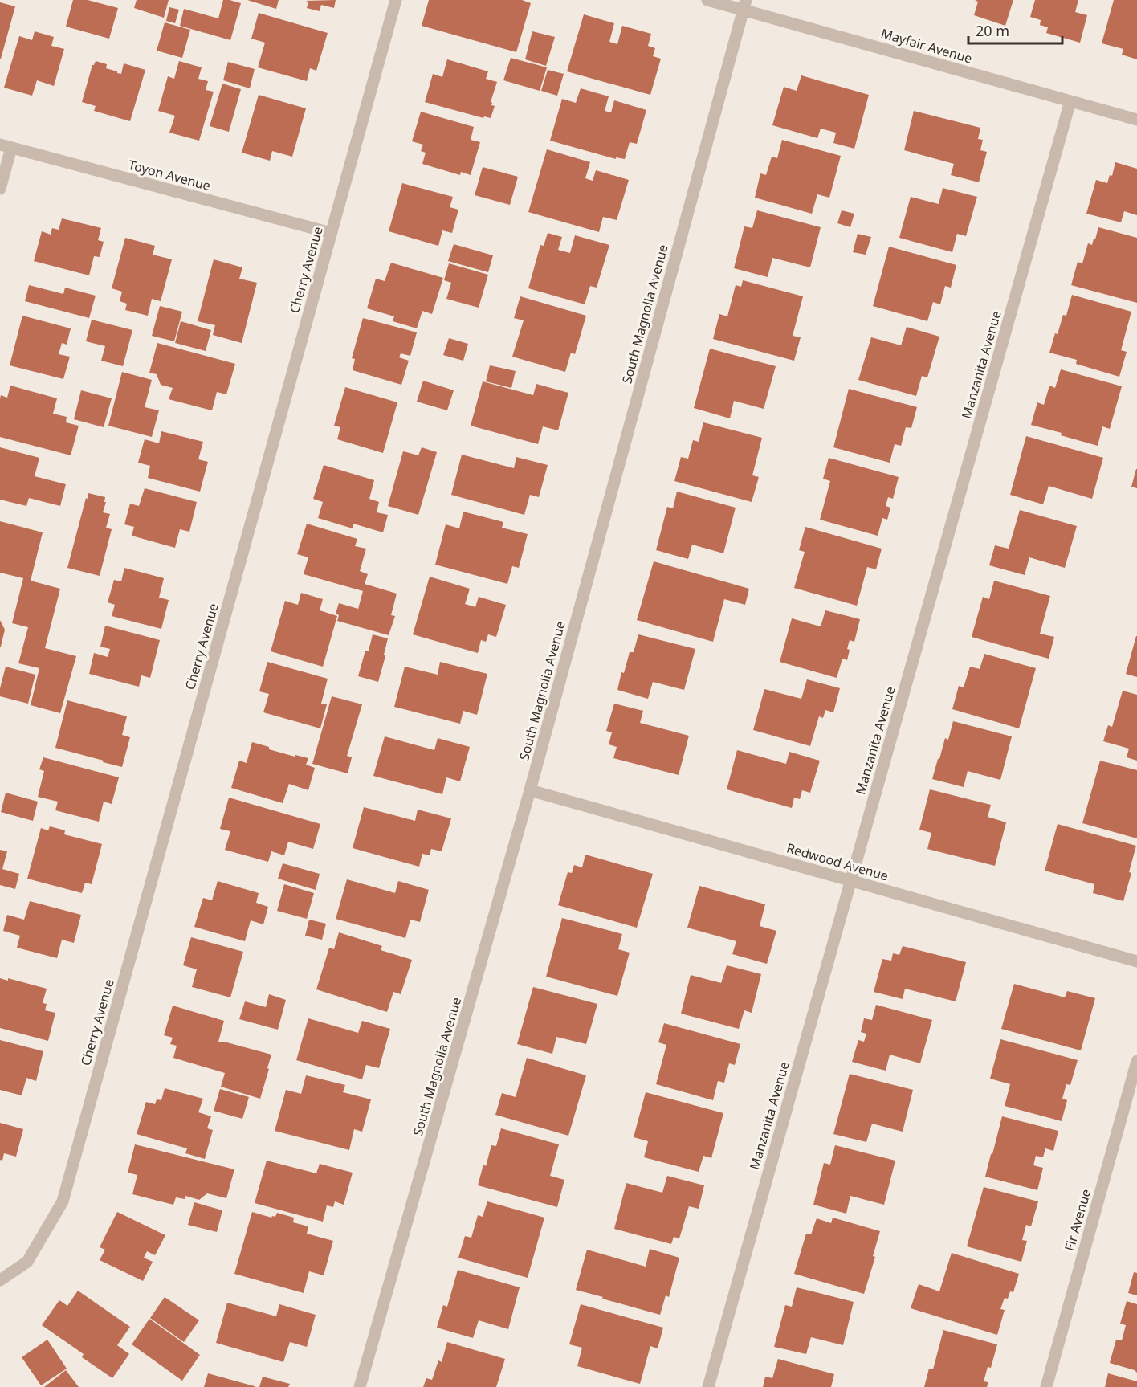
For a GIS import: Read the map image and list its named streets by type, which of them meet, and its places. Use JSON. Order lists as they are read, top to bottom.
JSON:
{
  "streets": {
    "street": [
      "Mayfair Avenue",
      "Toyon Avenue",
      "Cherry Avenue",
      "South Magnolia Avenue",
      "Manzanita Avenue",
      "Redwood Avenue",
      "Fir Avenue"
    ]
  },
  "crossings": [
    ["Mayfair Avenue", "South Magnolia Avenue"],
    ["Mayfair Avenue", "Manzanita Avenue"],
    ["Toyon Avenue", "Cherry Avenue"],
    ["South Magnolia Avenue", "Redwood Avenue"],
    ["Manzanita Avenue", "Redwood Avenue"]
  ],
  "scale_bar": "20 m"
}
